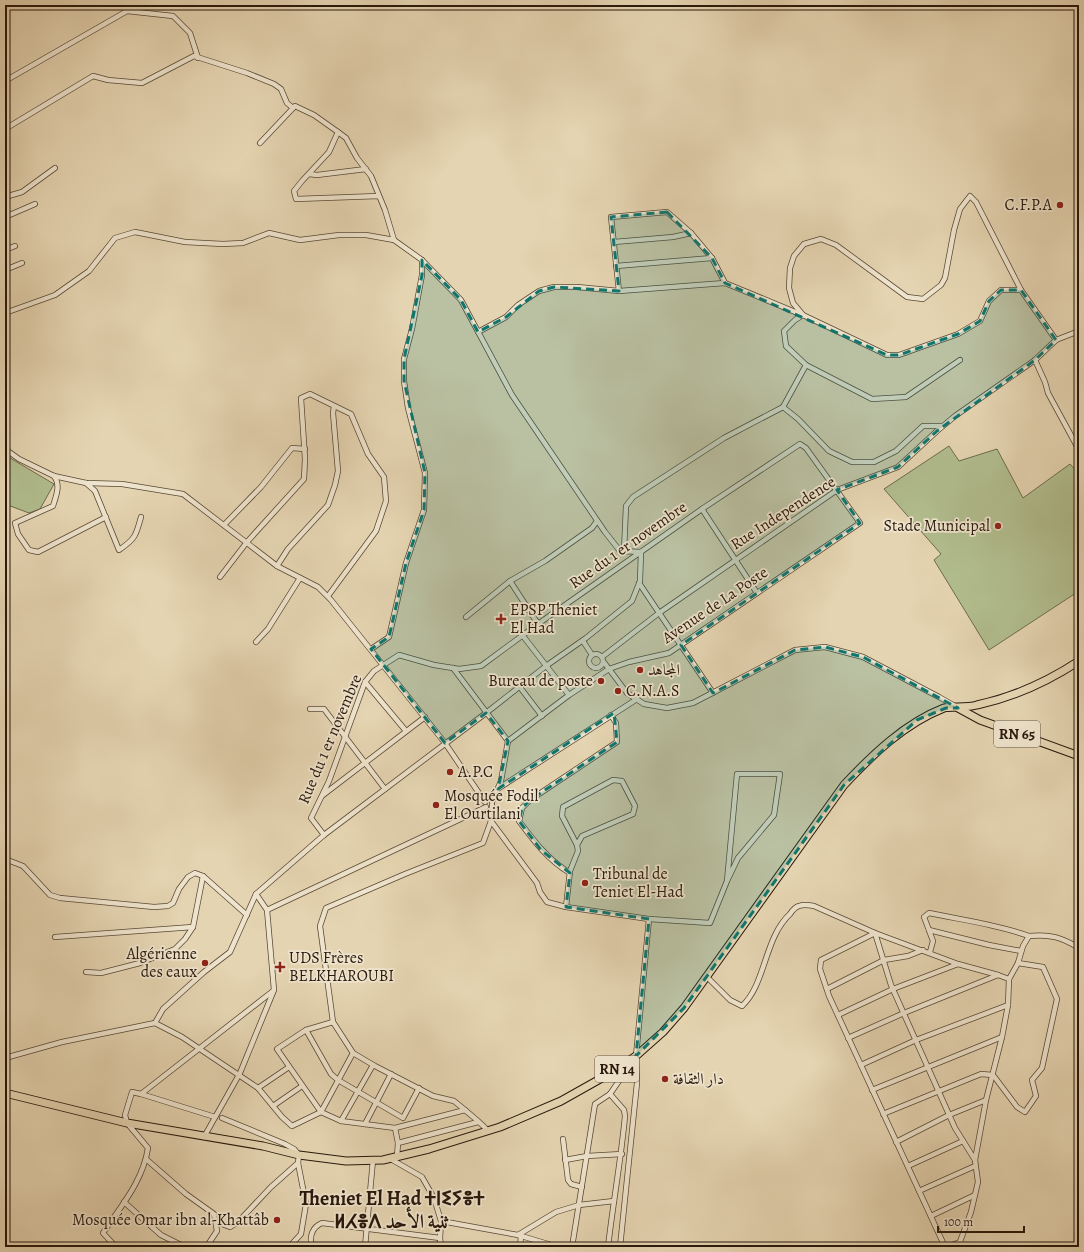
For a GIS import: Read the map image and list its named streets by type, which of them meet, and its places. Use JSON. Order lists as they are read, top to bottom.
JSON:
{
  "streets": {
    "main road": ["RN 65", "RN 14"],
    "street": ["Rue Independence", "Rue du 1 er novembre", "Avenue de La Poste"]
  },
  "crossings": [
    ["Rue Independence", "Avenue de La Poste"],
    ["Rue du 1 er novembre", "Avenue de La Poste"],
    ["RN 65", "RN 14"]
  ],
  "districts": ["Theniet El Had ⵜⵏⵉⵢⴻⵜ ⵍⵃⴻⴷ ثنية الأحد"],
  "places": {
    "other": [
      "C.F.P.A",
      "Stade Municipal",
      "المجاهد",
      "Bureau de poste",
      "C.N.A.S",
      "A.P.C",
      "Mosquée Fodil El Ourtilani",
      "Tribunal de Teniet El-Had",
      "Algérienne des eaux",
      "دار الثقافة",
      "Mosquée Omar ibn al-Khattâb"
    ],
    "health": ["EPSP Theniet El Had", "UDS Frères BELKHAROUBI"]
  },
  "scale_bar": "100 m"
}
